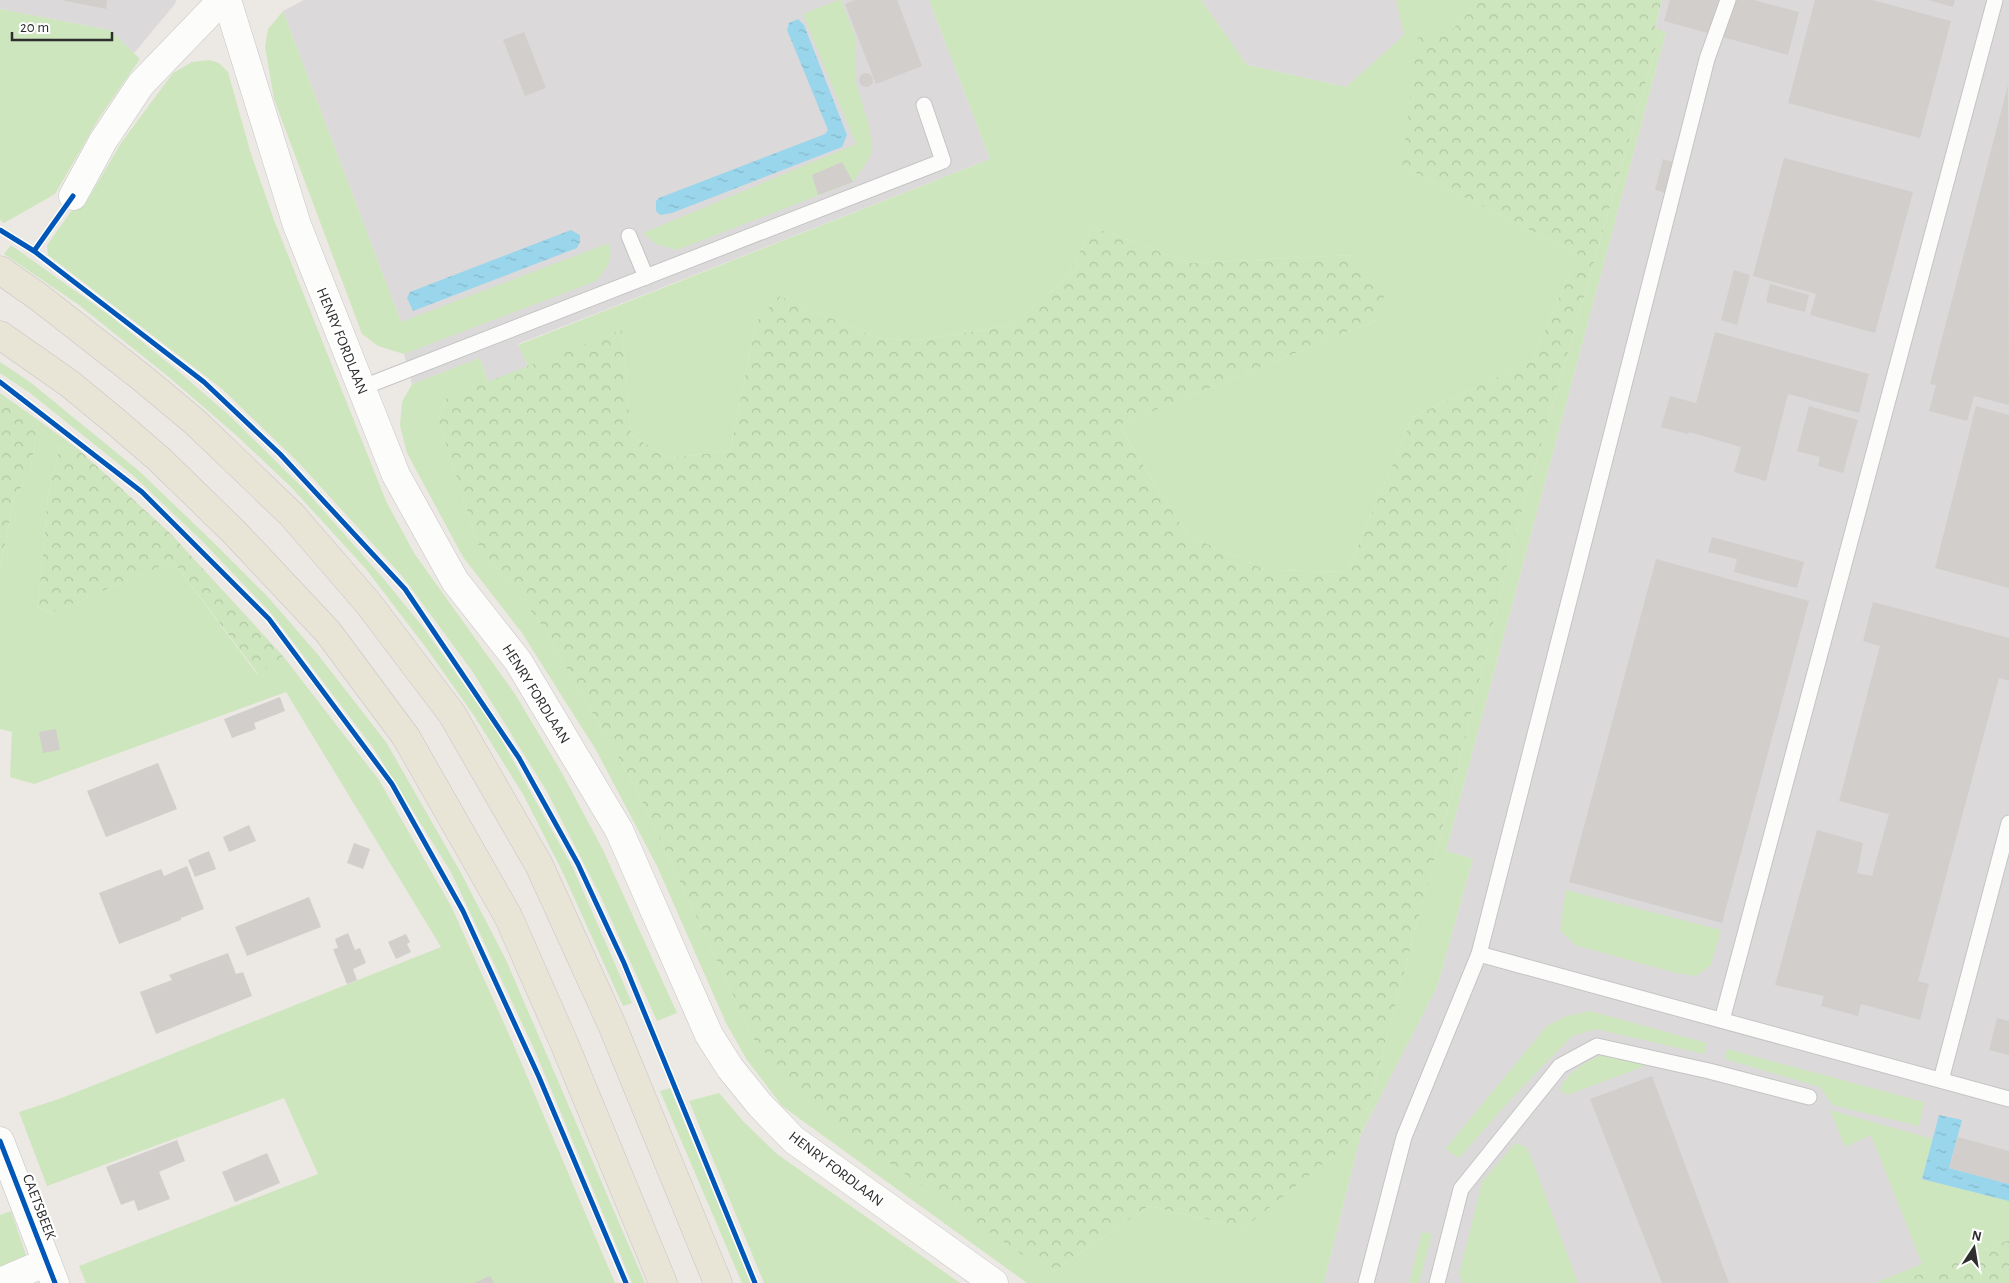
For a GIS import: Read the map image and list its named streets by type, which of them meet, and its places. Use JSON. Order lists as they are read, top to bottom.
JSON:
{
  "streets": {
    "street": ["HENRY FORDLAAN", "CAETSBEEK"]
  },
  "scale_bar": "20 m",
  "north": "top"
}
